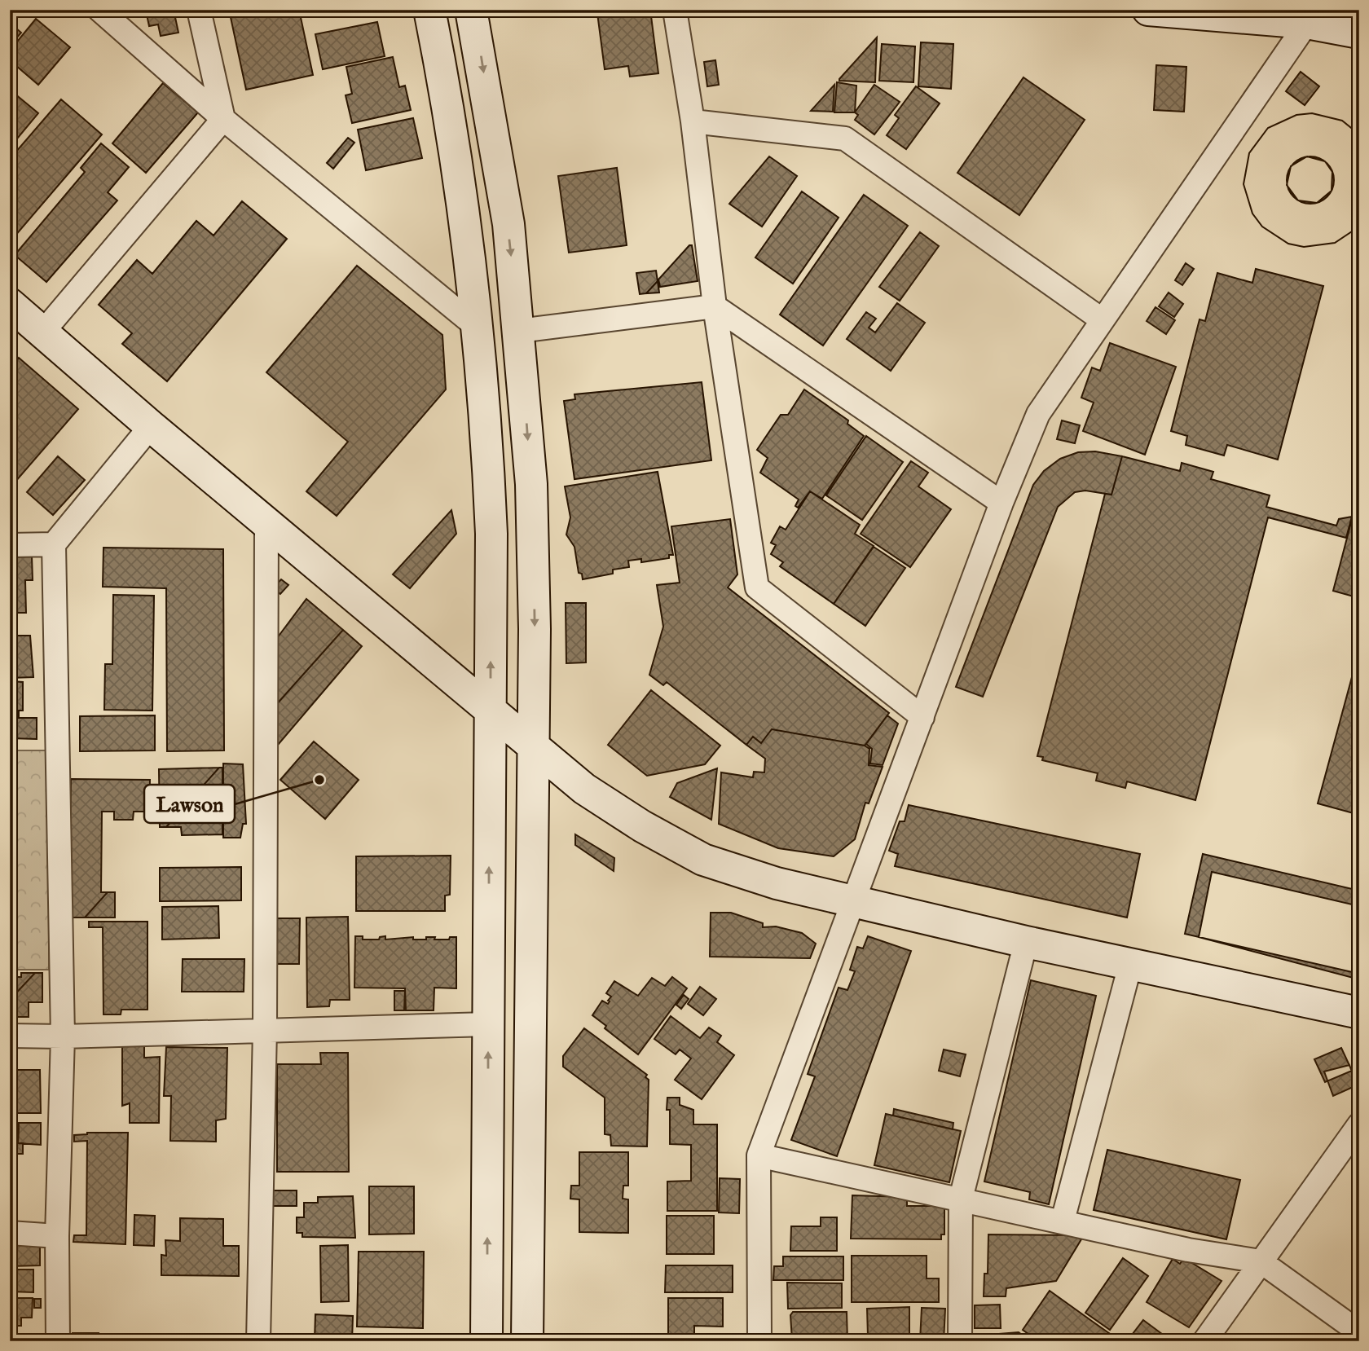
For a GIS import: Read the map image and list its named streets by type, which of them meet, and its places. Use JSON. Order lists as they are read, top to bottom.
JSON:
{
  "places": ["Lawson"]
}
